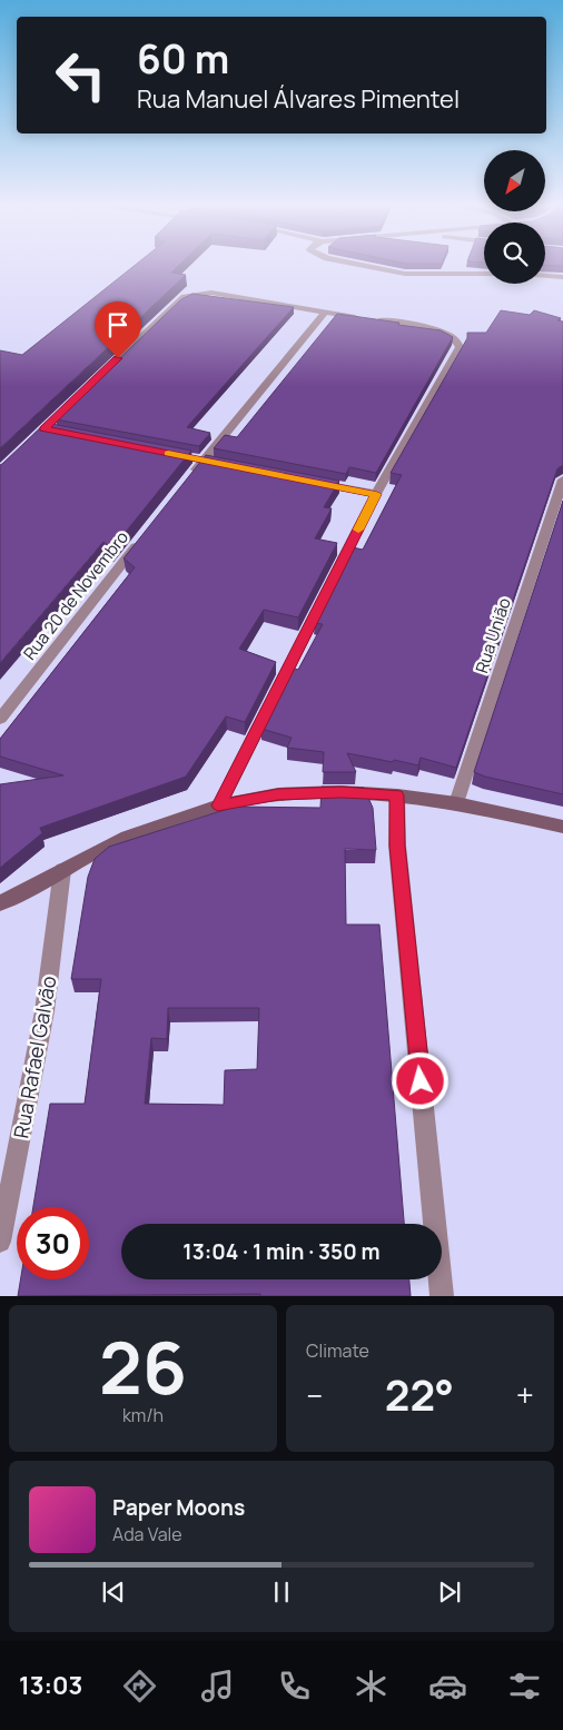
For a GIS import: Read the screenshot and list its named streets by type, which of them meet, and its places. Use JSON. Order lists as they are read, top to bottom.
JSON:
{
  "streets": {
    "street": ["Rua 20 de Novembro", "Rua União", "Rua Rafael Galvão"]
  },
  "north": "bottom left",
  "page": {
    "turn": ["60 m", "Rua Manuel Álvares Pimentel"],
    "limit": "30",
    "trip": "13:04 · 1 min · 350 m",
    "tile": [
      ["26", "km/h"],
      "Climate"
    ],
    "heat": ["−", "22°", "+"],
    "song": ["Paper Moons", "Ada Vale"],
    "tabs": "13:03"
  }
}
